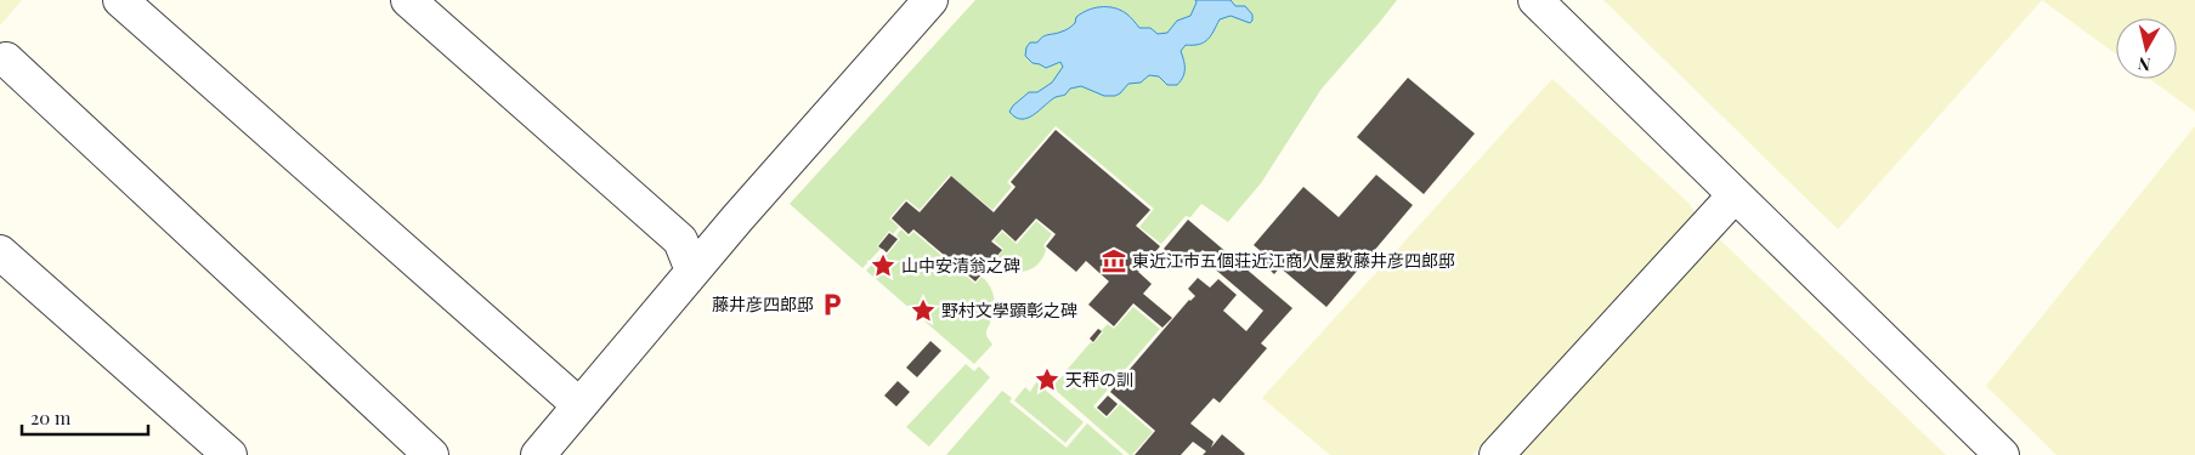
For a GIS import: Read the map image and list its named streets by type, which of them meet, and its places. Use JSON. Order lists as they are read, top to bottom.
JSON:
{
  "places": {
    "museum": ["東近江市五個荘近江商人屋敷藤井彦四郎邸"],
    "place": ["山中安清翁之碑", "野村文學顕彰之碑", "天秤の訓"],
    "parking": ["藤井彦四郎邸"]
  },
  "scale_bar": "20 m",
  "north": "bottom"
}
